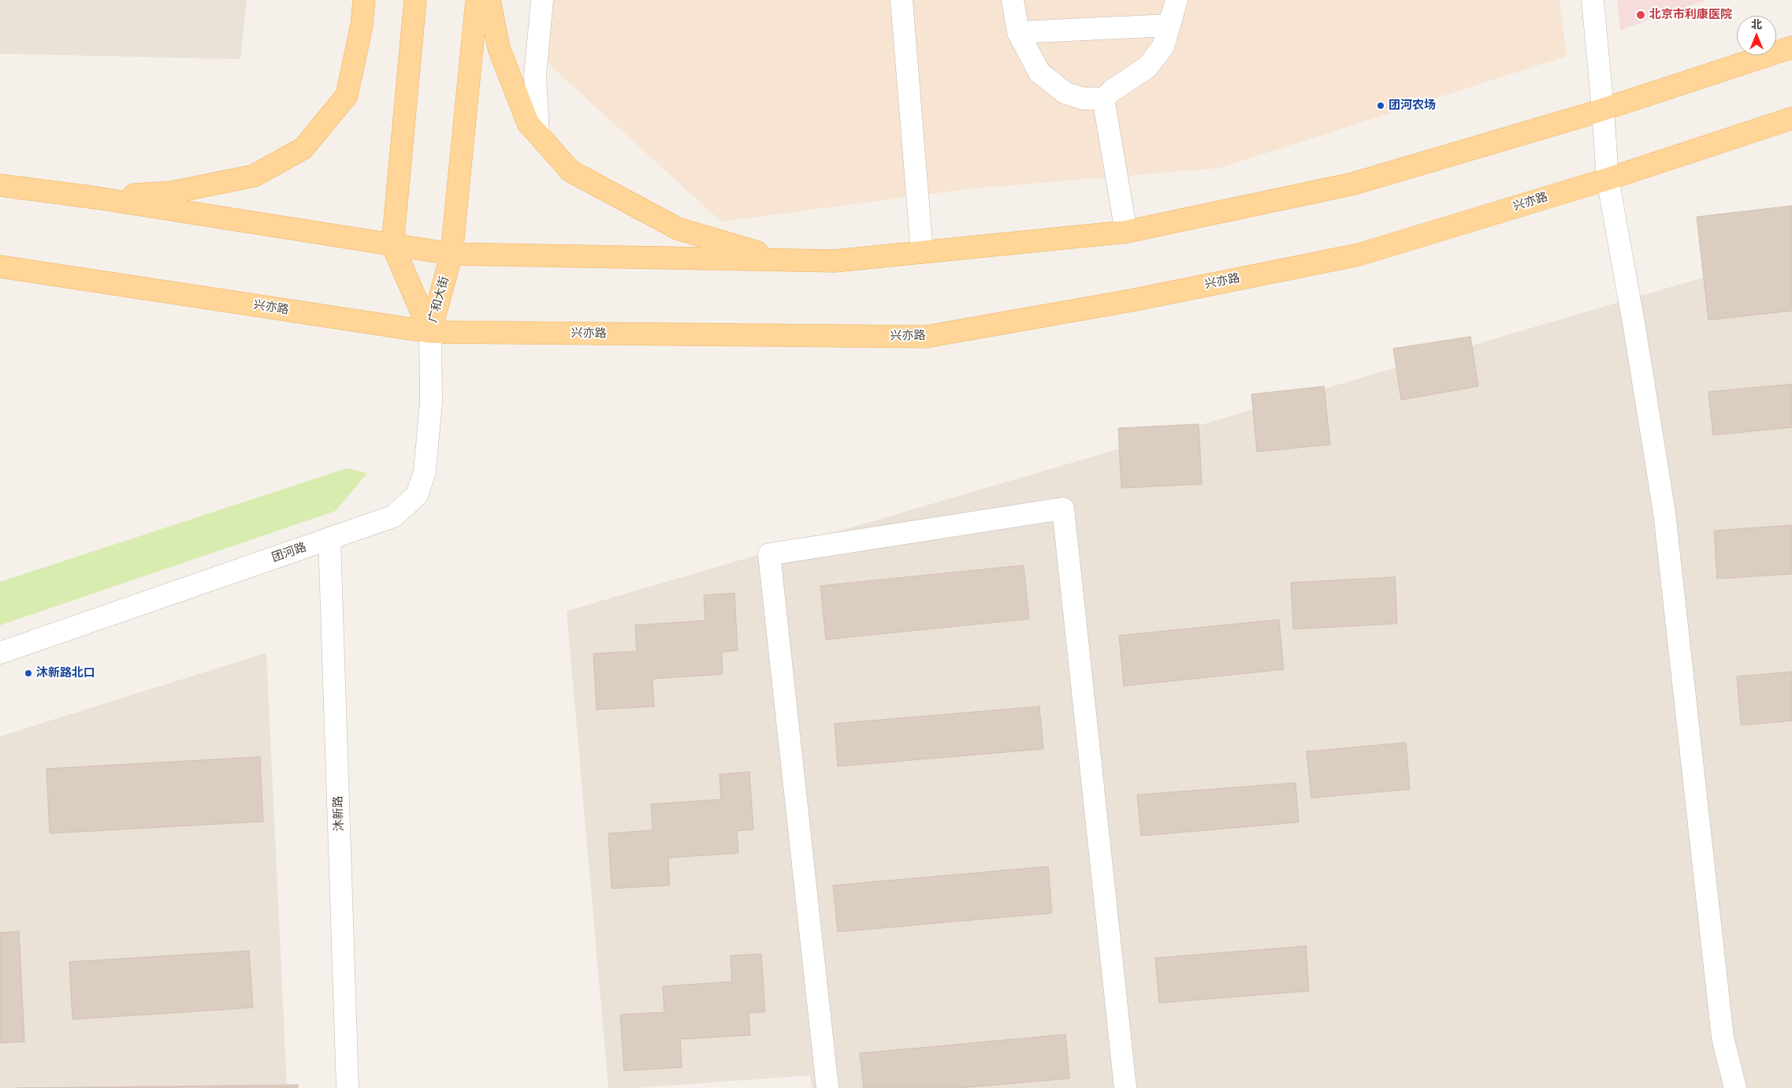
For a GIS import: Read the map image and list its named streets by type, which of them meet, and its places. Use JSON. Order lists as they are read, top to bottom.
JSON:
{
  "streets": {
    "main road": ["兴亦路", "广和大街"],
    "street": ["团河路", "沐新路"]
  },
  "crossings": [
    ["兴亦路", "广和大街"],
    ["兴亦路", "团河路"],
    ["广和大街", "团河路"],
    ["团河路", "沐新路"]
  ],
  "places": ["北京市利康医院", "团河农场", "沐新路北口"],
  "north": "top"
}
